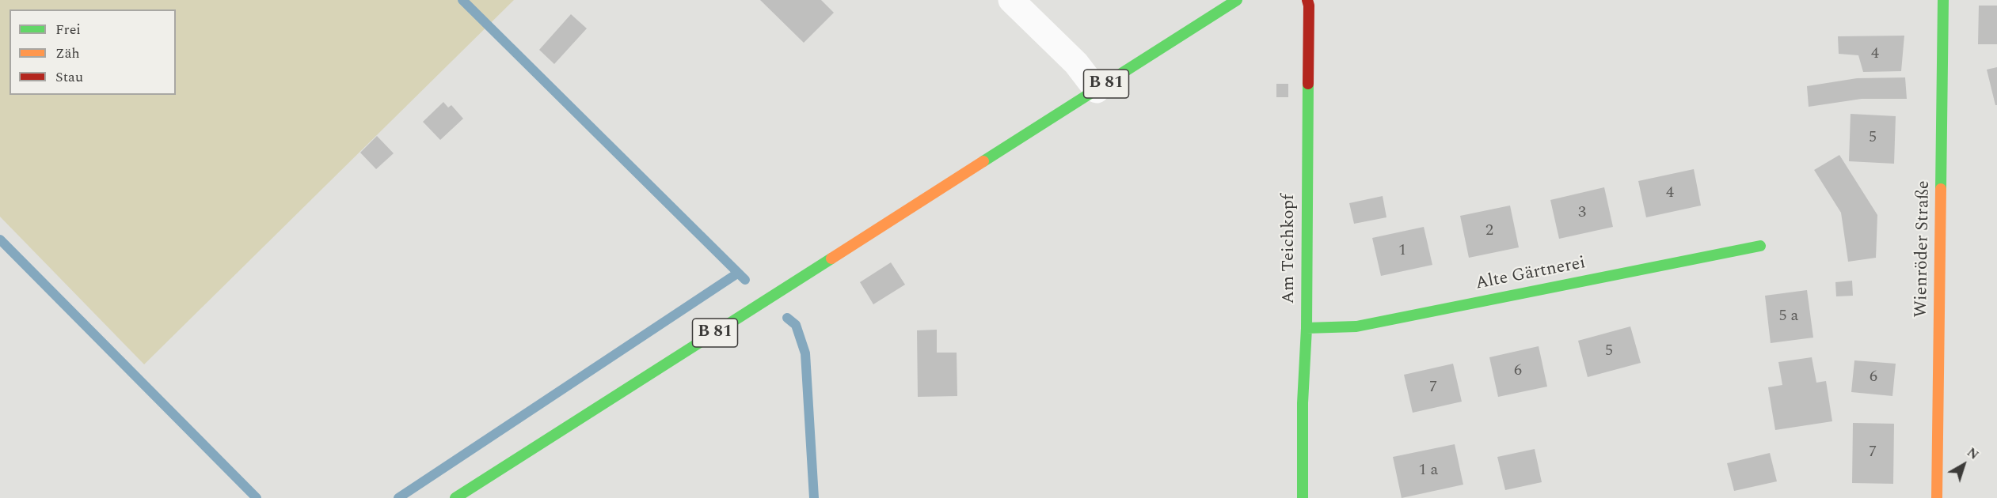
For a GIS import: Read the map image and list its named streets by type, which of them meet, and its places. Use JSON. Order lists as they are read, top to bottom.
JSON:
{
  "streets": {
    "main road": [
      "B 81",
      "Am Teichkopf",
      "Wienröder Straße",
      "Alte Gärtnerei"
    ]
  },
  "crossings": [
    ["Am Teichkopf", "Alte Gärtnerei"]
  ],
  "house_numbers": [
    "4",
    "5",
    "4",
    "3",
    "2",
    "1",
    "5 a",
    "5",
    "6",
    "6",
    "7",
    "7",
    "1 a"
  ],
  "legend": ["Frei", "Zäh", "Stau"],
  "north": "top right"
}
